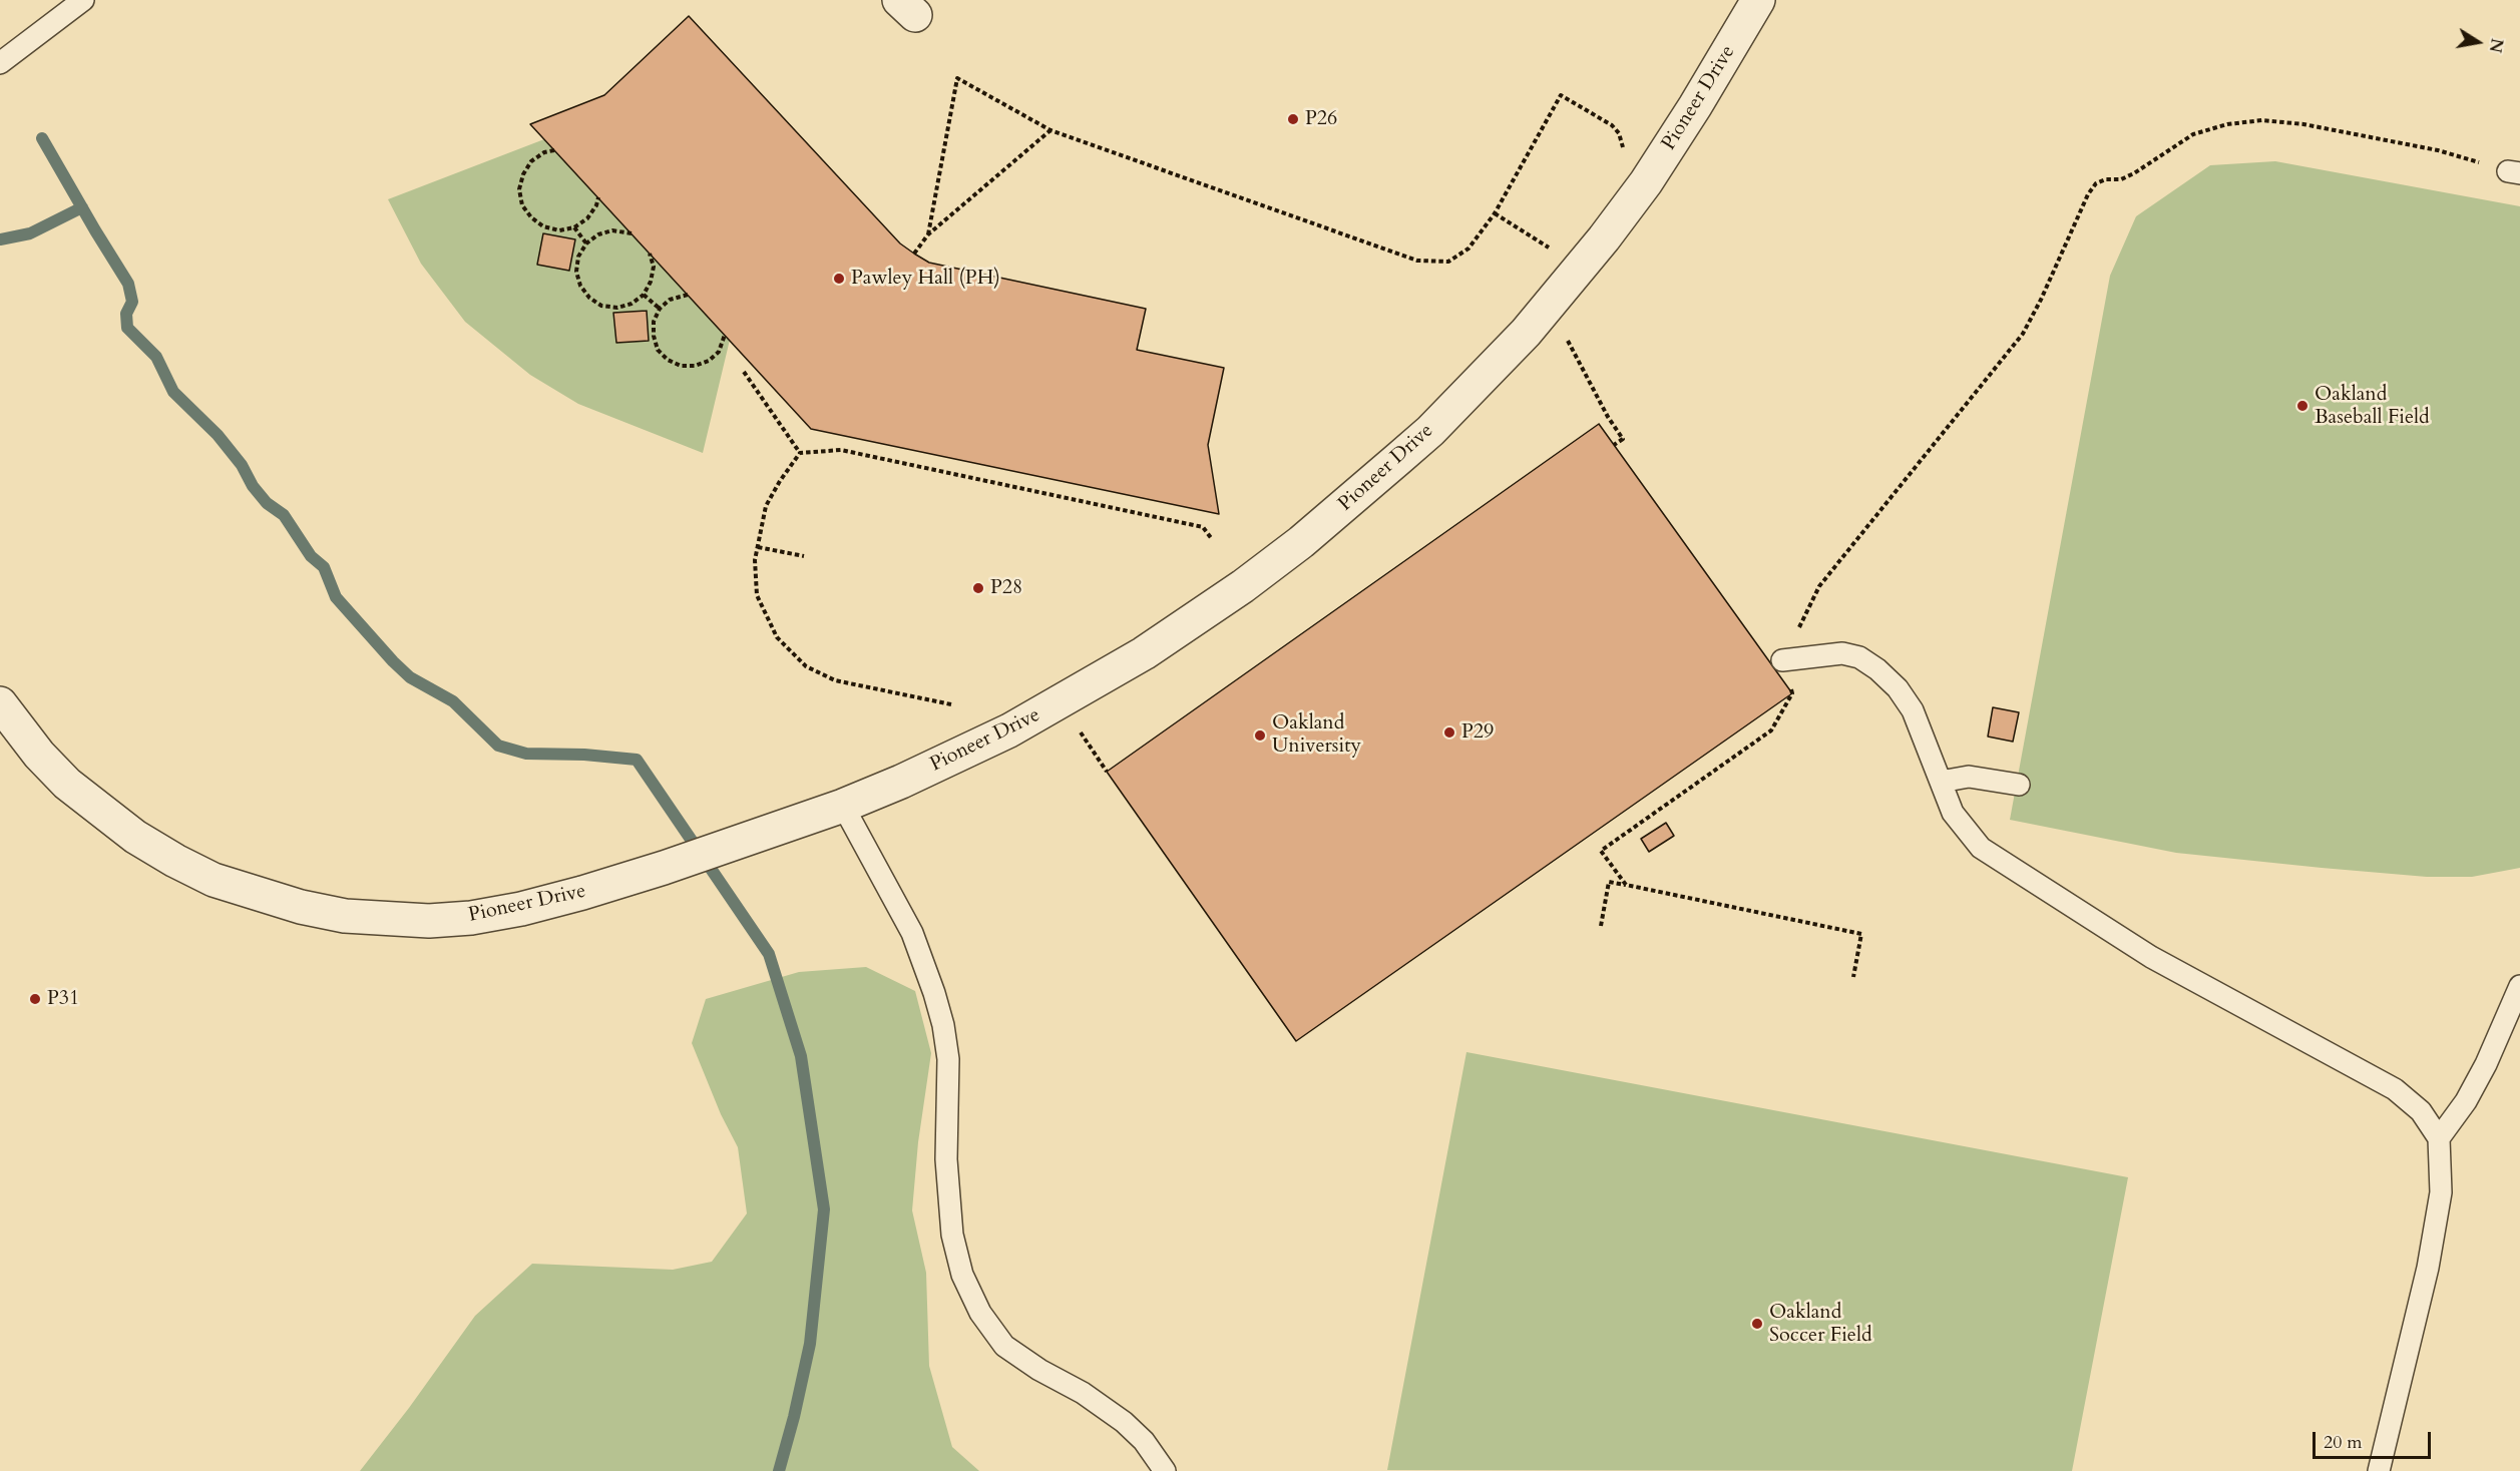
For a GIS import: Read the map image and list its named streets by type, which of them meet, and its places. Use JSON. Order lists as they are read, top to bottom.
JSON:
{
  "streets": {
    "street": ["Pioneer Drive"]
  },
  "places": [
    "P26",
    "Pawley Hall (PH)",
    "Oakland Baseball Field",
    "P28",
    "P29",
    "Oakland University",
    "P31",
    "Oakland Soccer Field"
  ],
  "scale_bar": "20 m",
  "north": "right"
}
